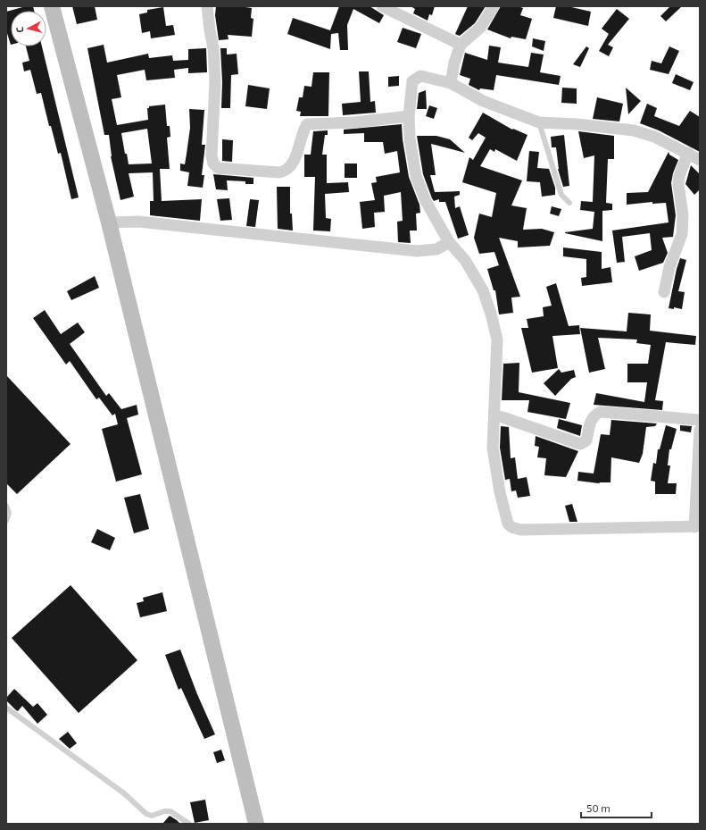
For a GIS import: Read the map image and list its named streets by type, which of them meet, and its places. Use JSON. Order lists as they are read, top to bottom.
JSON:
{
  "scale_bar": "50 m",
  "north": "left"
}
